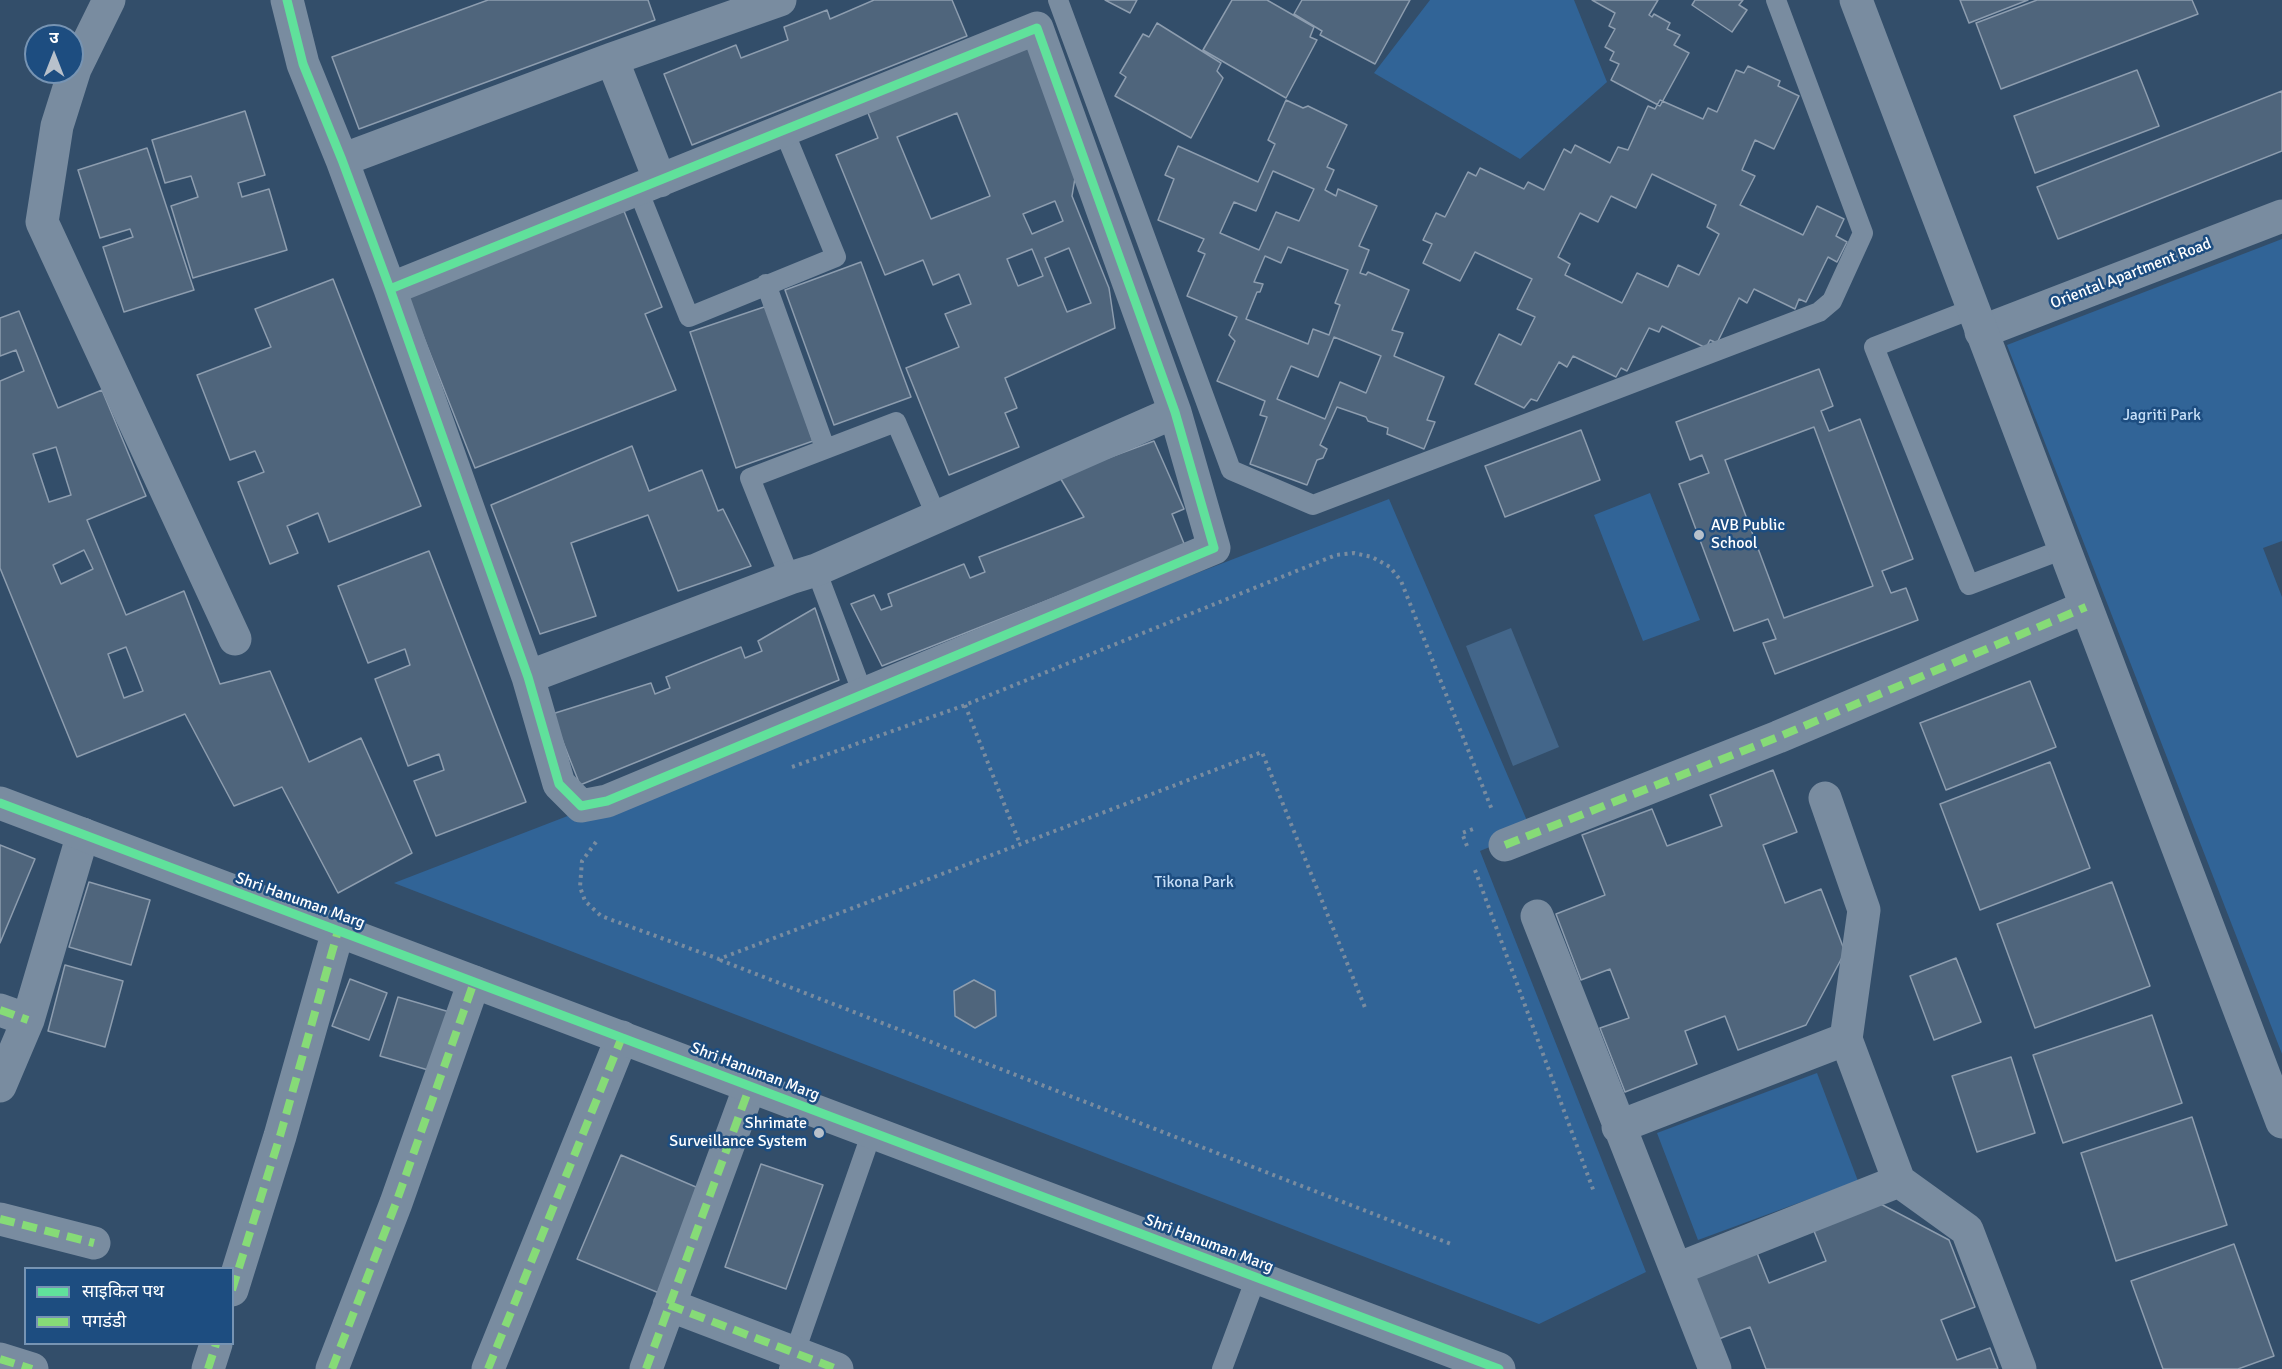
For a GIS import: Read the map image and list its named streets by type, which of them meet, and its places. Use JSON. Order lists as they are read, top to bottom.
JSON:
{
  "streets": {
    "street": ["Oriental Apartment Road", "Shri Hanuman Marg"]
  },
  "parks": ["Jagriti Park", "Tikona Park"],
  "places": ["AVB Public School", "Shrimate Surveillance System"],
  "legend": ["साइकिल पथ", "पगडंडी"],
  "north": "top"
}
